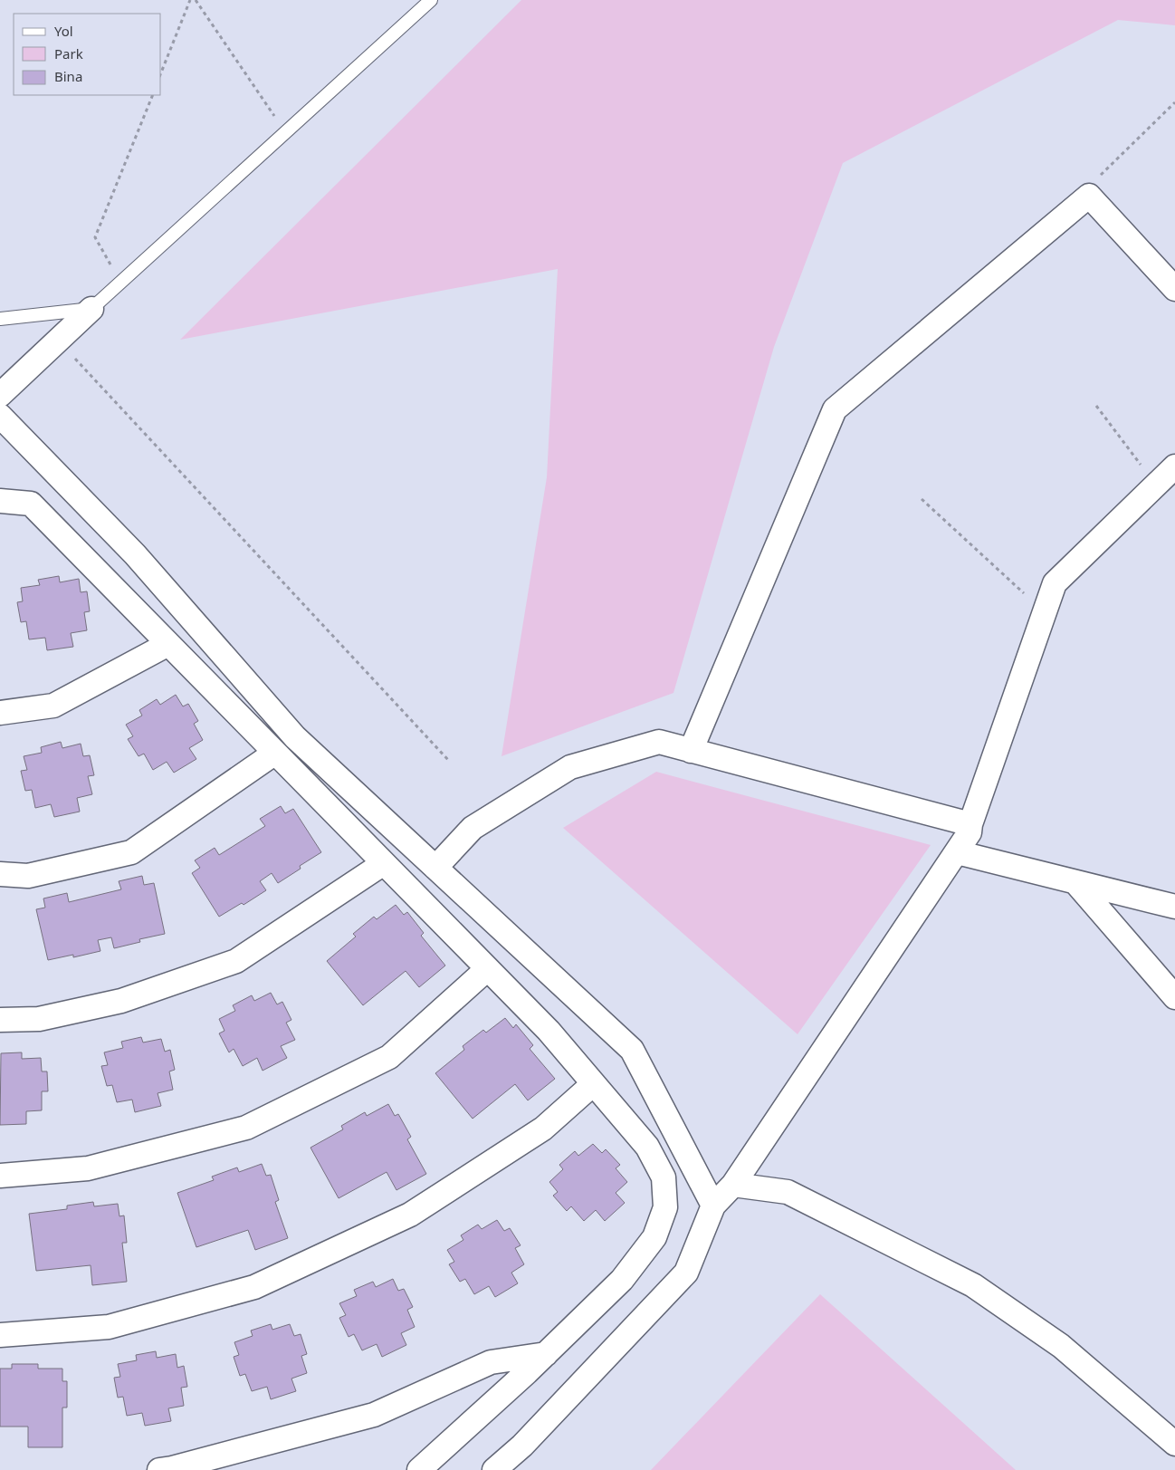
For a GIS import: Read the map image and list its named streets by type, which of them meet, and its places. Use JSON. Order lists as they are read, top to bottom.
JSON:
{
  "legend": ["Yol", "Park", "Bina"]
}
